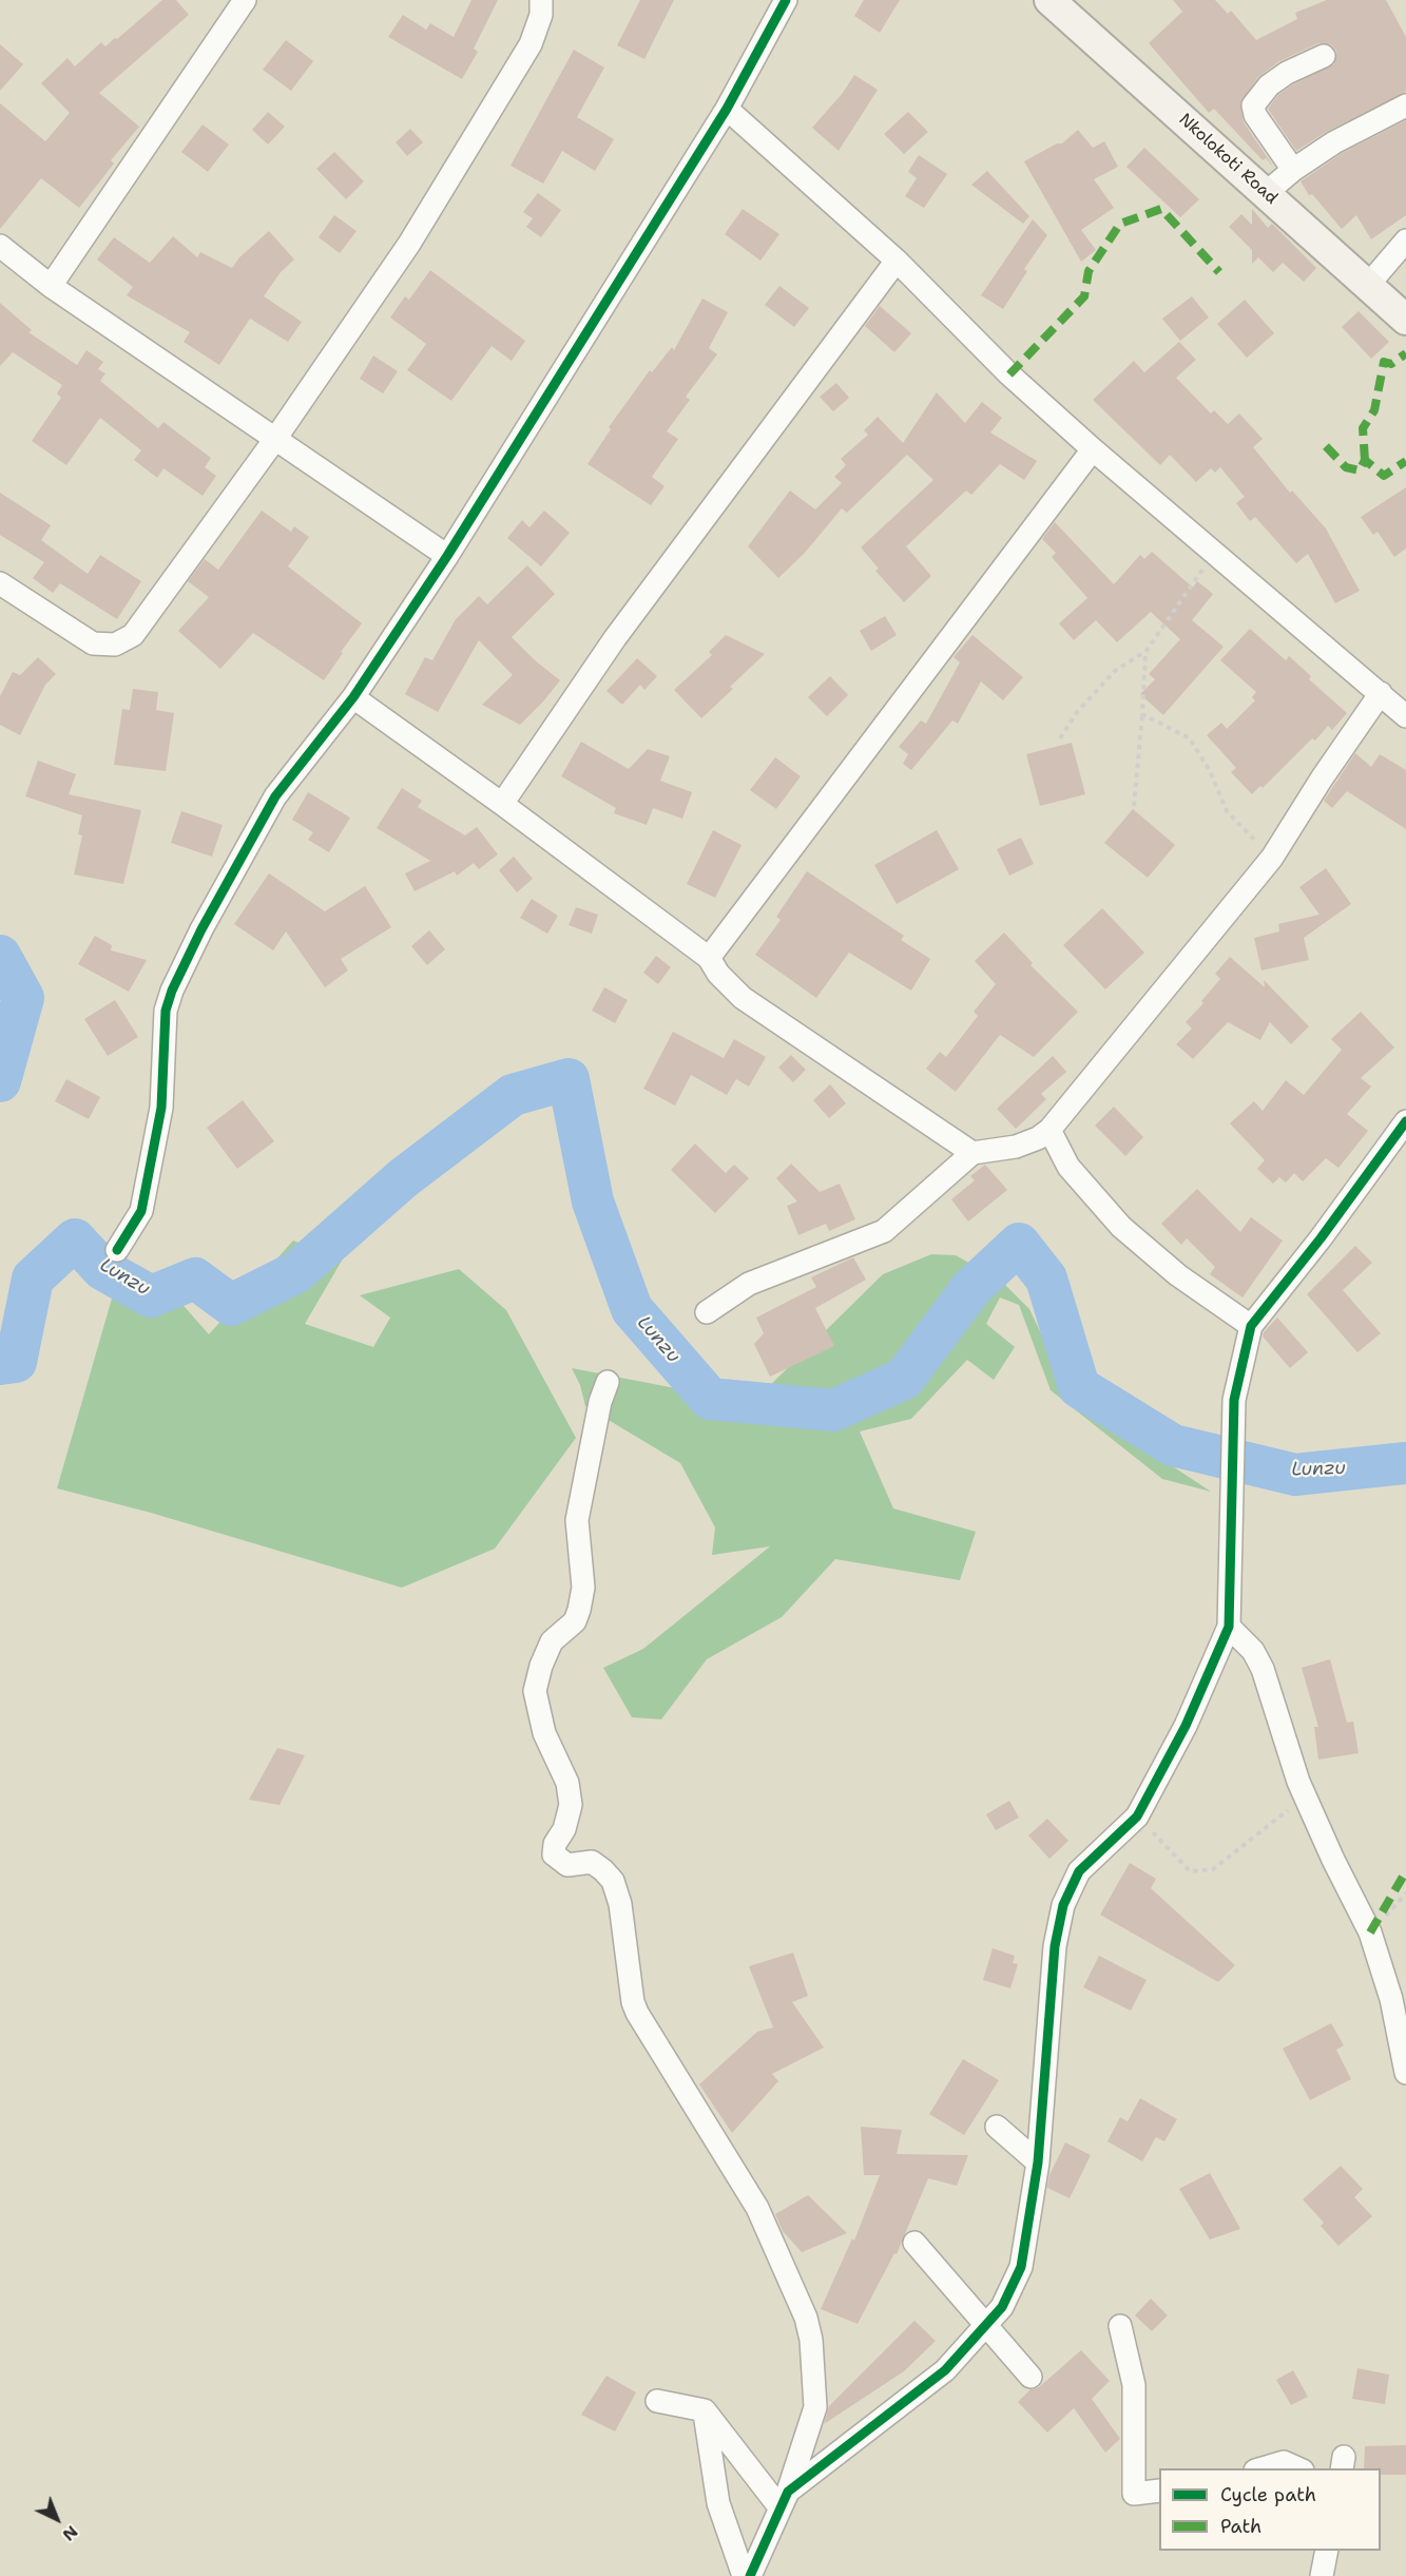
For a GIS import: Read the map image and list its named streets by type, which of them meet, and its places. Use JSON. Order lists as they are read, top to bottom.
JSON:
{
  "streets": {
    "main road": ["Nkolokoti Road"]
  },
  "water": ["Lunzu"],
  "legend": ["Cycle path", "Path"],
  "north": "bottom right"
}
